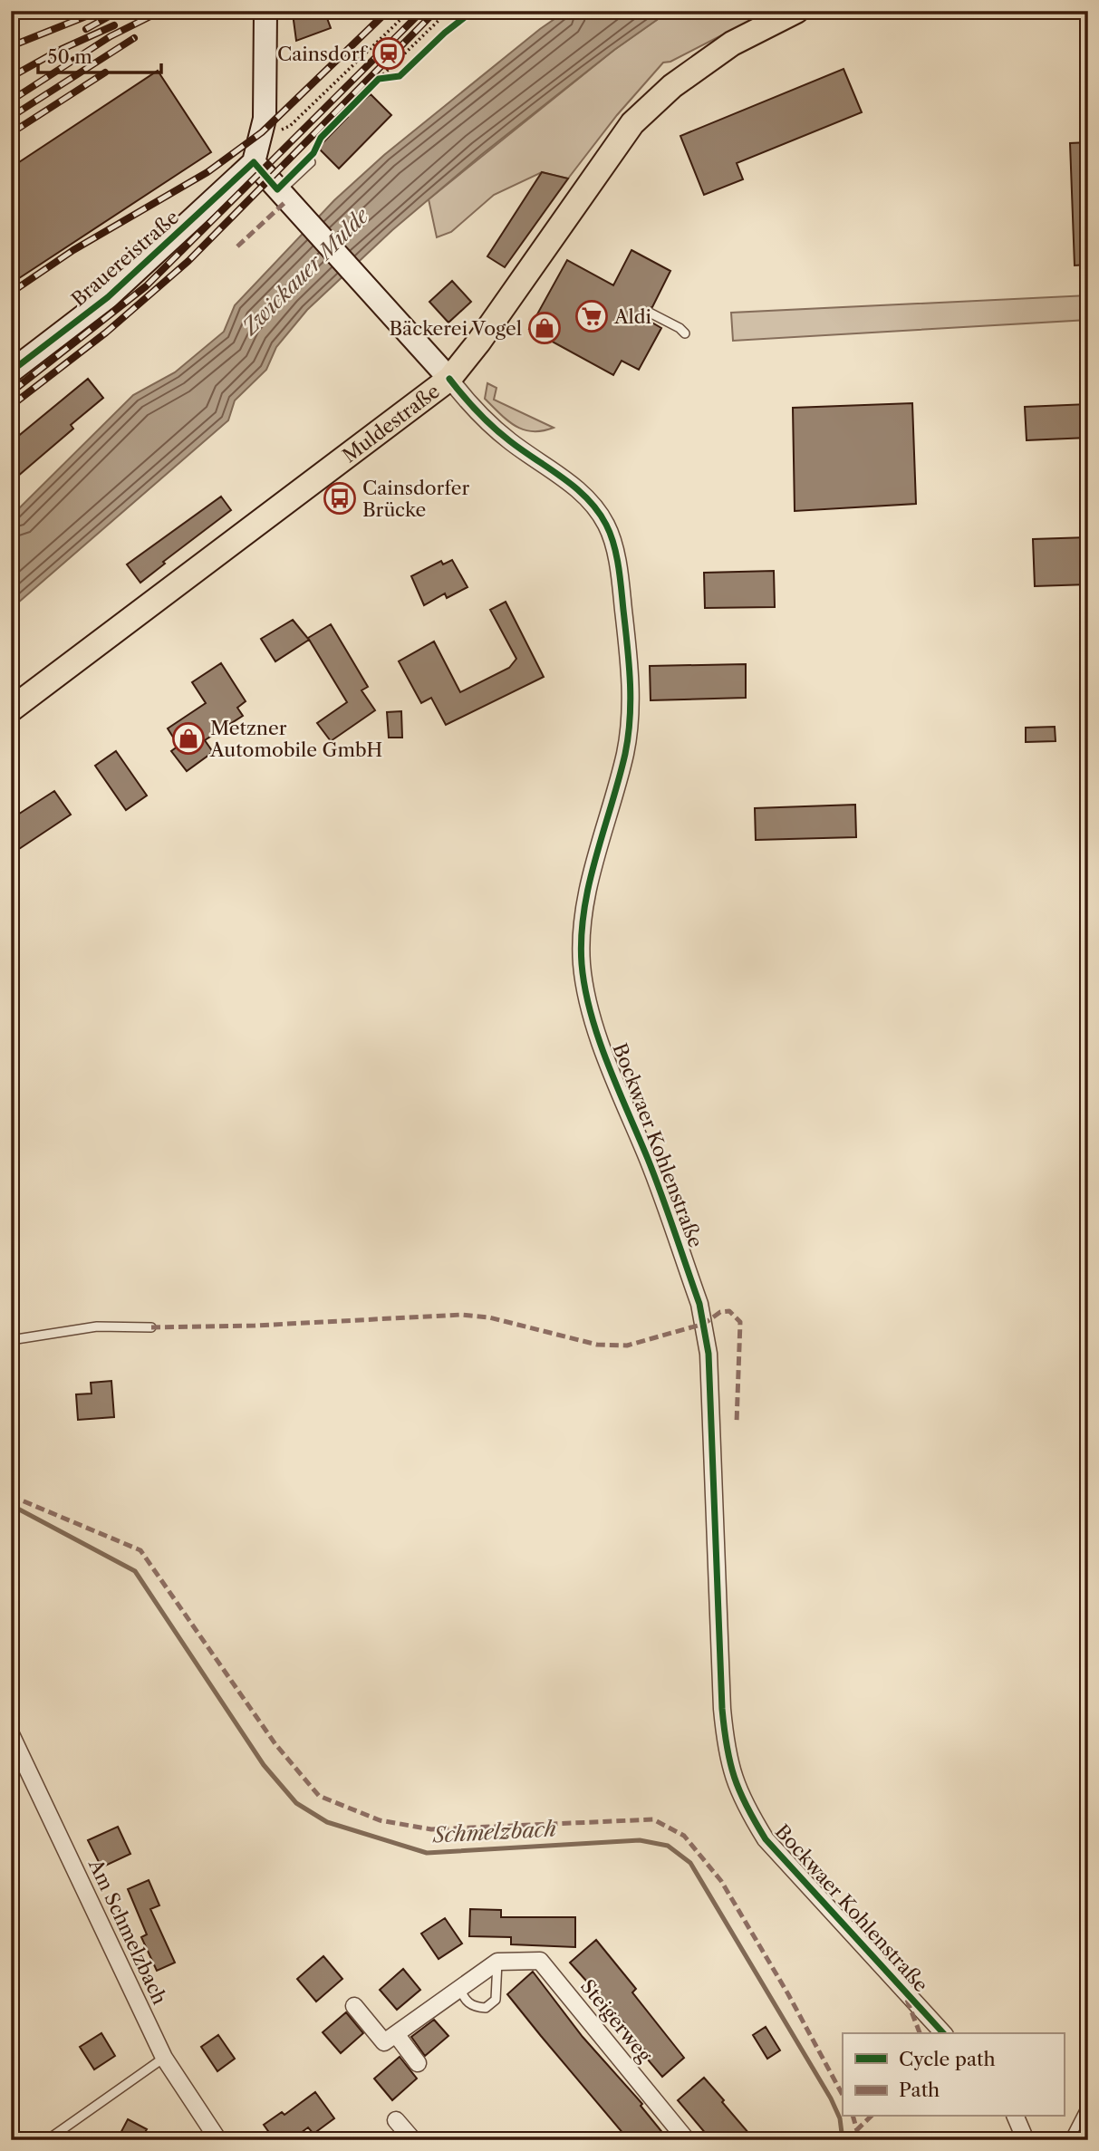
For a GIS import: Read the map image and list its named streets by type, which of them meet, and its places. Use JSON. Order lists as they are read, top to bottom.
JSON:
{
  "streets": {
    "main road": ["Brauereistraße", "Muldestraße"],
    "street": ["Bockwaer Kohlenstraße", "Am Schmelzbach", "Steigerweg"]
  },
  "crossings": [
    ["Muldestraße", "Bockwaer Kohlenstraße"]
  ],
  "water": ["Zwickauer Mulde", "Schmelzbach"],
  "places": {
    "station": ["Cainsdorf"],
    "supermarket": ["Aldi"],
    "shop": ["Bäckerei Vogel", "Metzner Automobile GmbH"],
    "bus stop": ["Cainsdorfer Brücke"]
  },
  "legend": ["Cycle path", "Path"],
  "scale_bar": "50 m"
}
